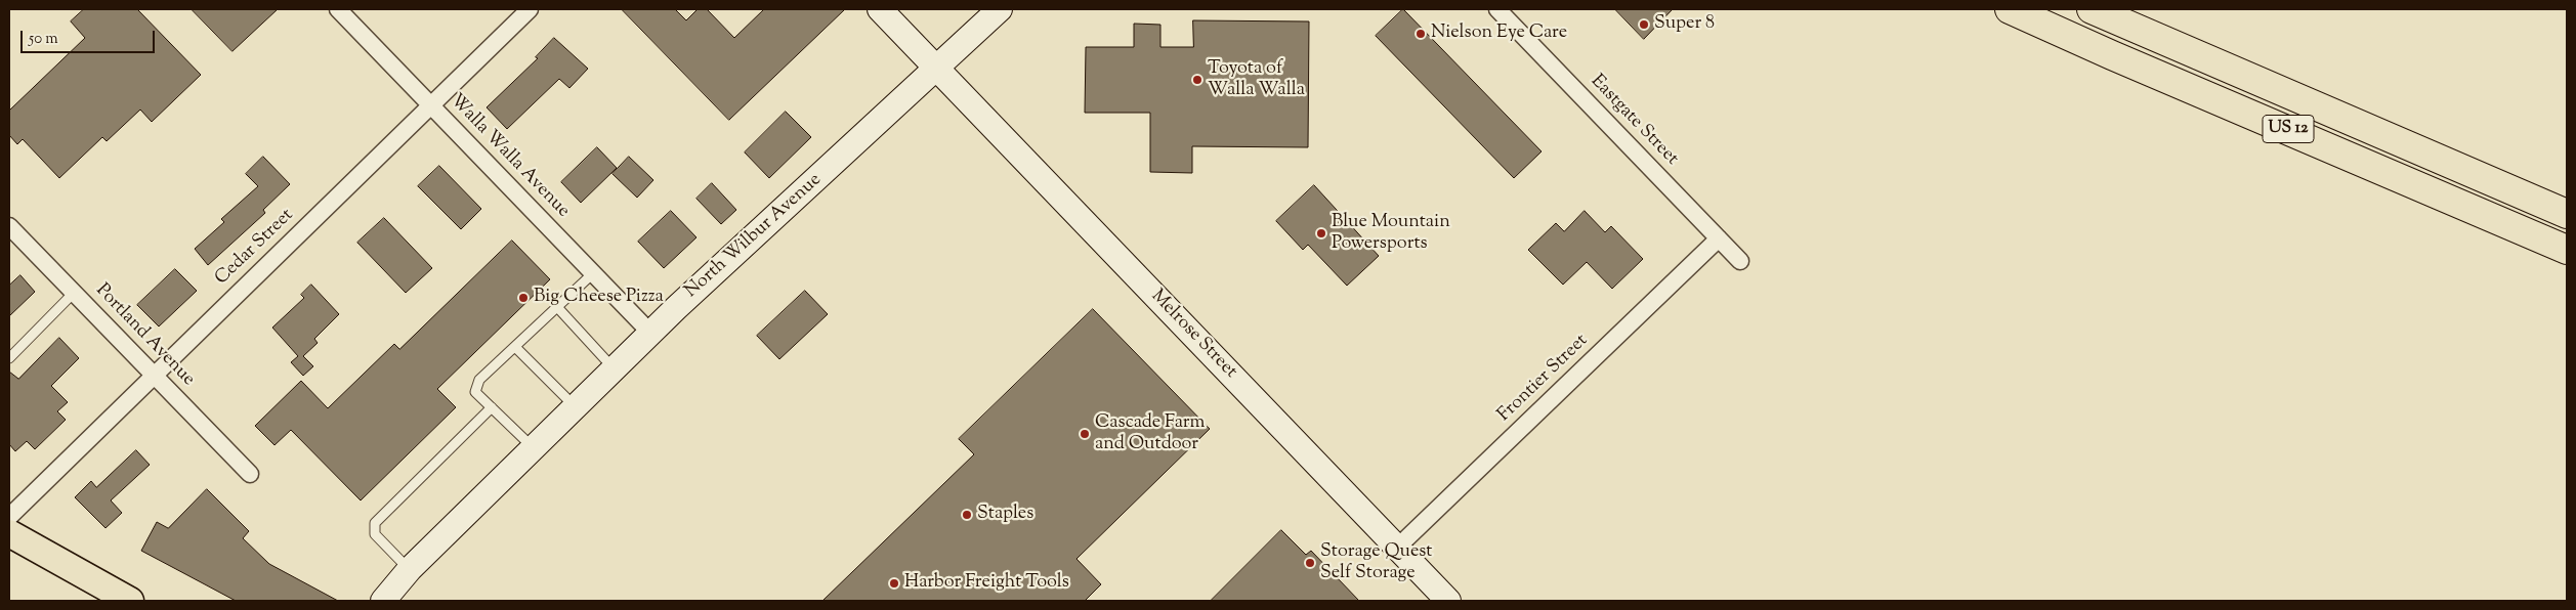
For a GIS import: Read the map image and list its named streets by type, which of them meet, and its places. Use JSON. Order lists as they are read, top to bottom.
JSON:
{
  "streets": {
    "highway": ["US 12"],
    "main road": ["North Wilbur Avenue", "Melrose Street"],
    "street": [
      "Eastgate Street",
      "Walla Walla Avenue",
      "Cedar Street",
      "Portland Avenue",
      "Frontier Street"
    ]
  },
  "crossings": [
    ["Eastgate Street", "Frontier Street"],
    ["Walla Walla Avenue", "North Wilbur Avenue"],
    ["Walla Walla Avenue", "Cedar Street"],
    ["North Wilbur Avenue", "Melrose Street"],
    ["Cedar Street", "Portland Avenue"],
    ["Melrose Street", "Frontier Street"]
  ],
  "places": [
    "Super 8",
    "Nielson Eye Care",
    "Toyota of Walla Walla",
    "Blue Mountain Powersports",
    "Big Cheese Pizza",
    "Cascade Farm and Outdoor",
    "Staples",
    "Storage Quest Self Storage",
    "Harbor Freight Tools"
  ],
  "scale_bar": "50 m"
}
